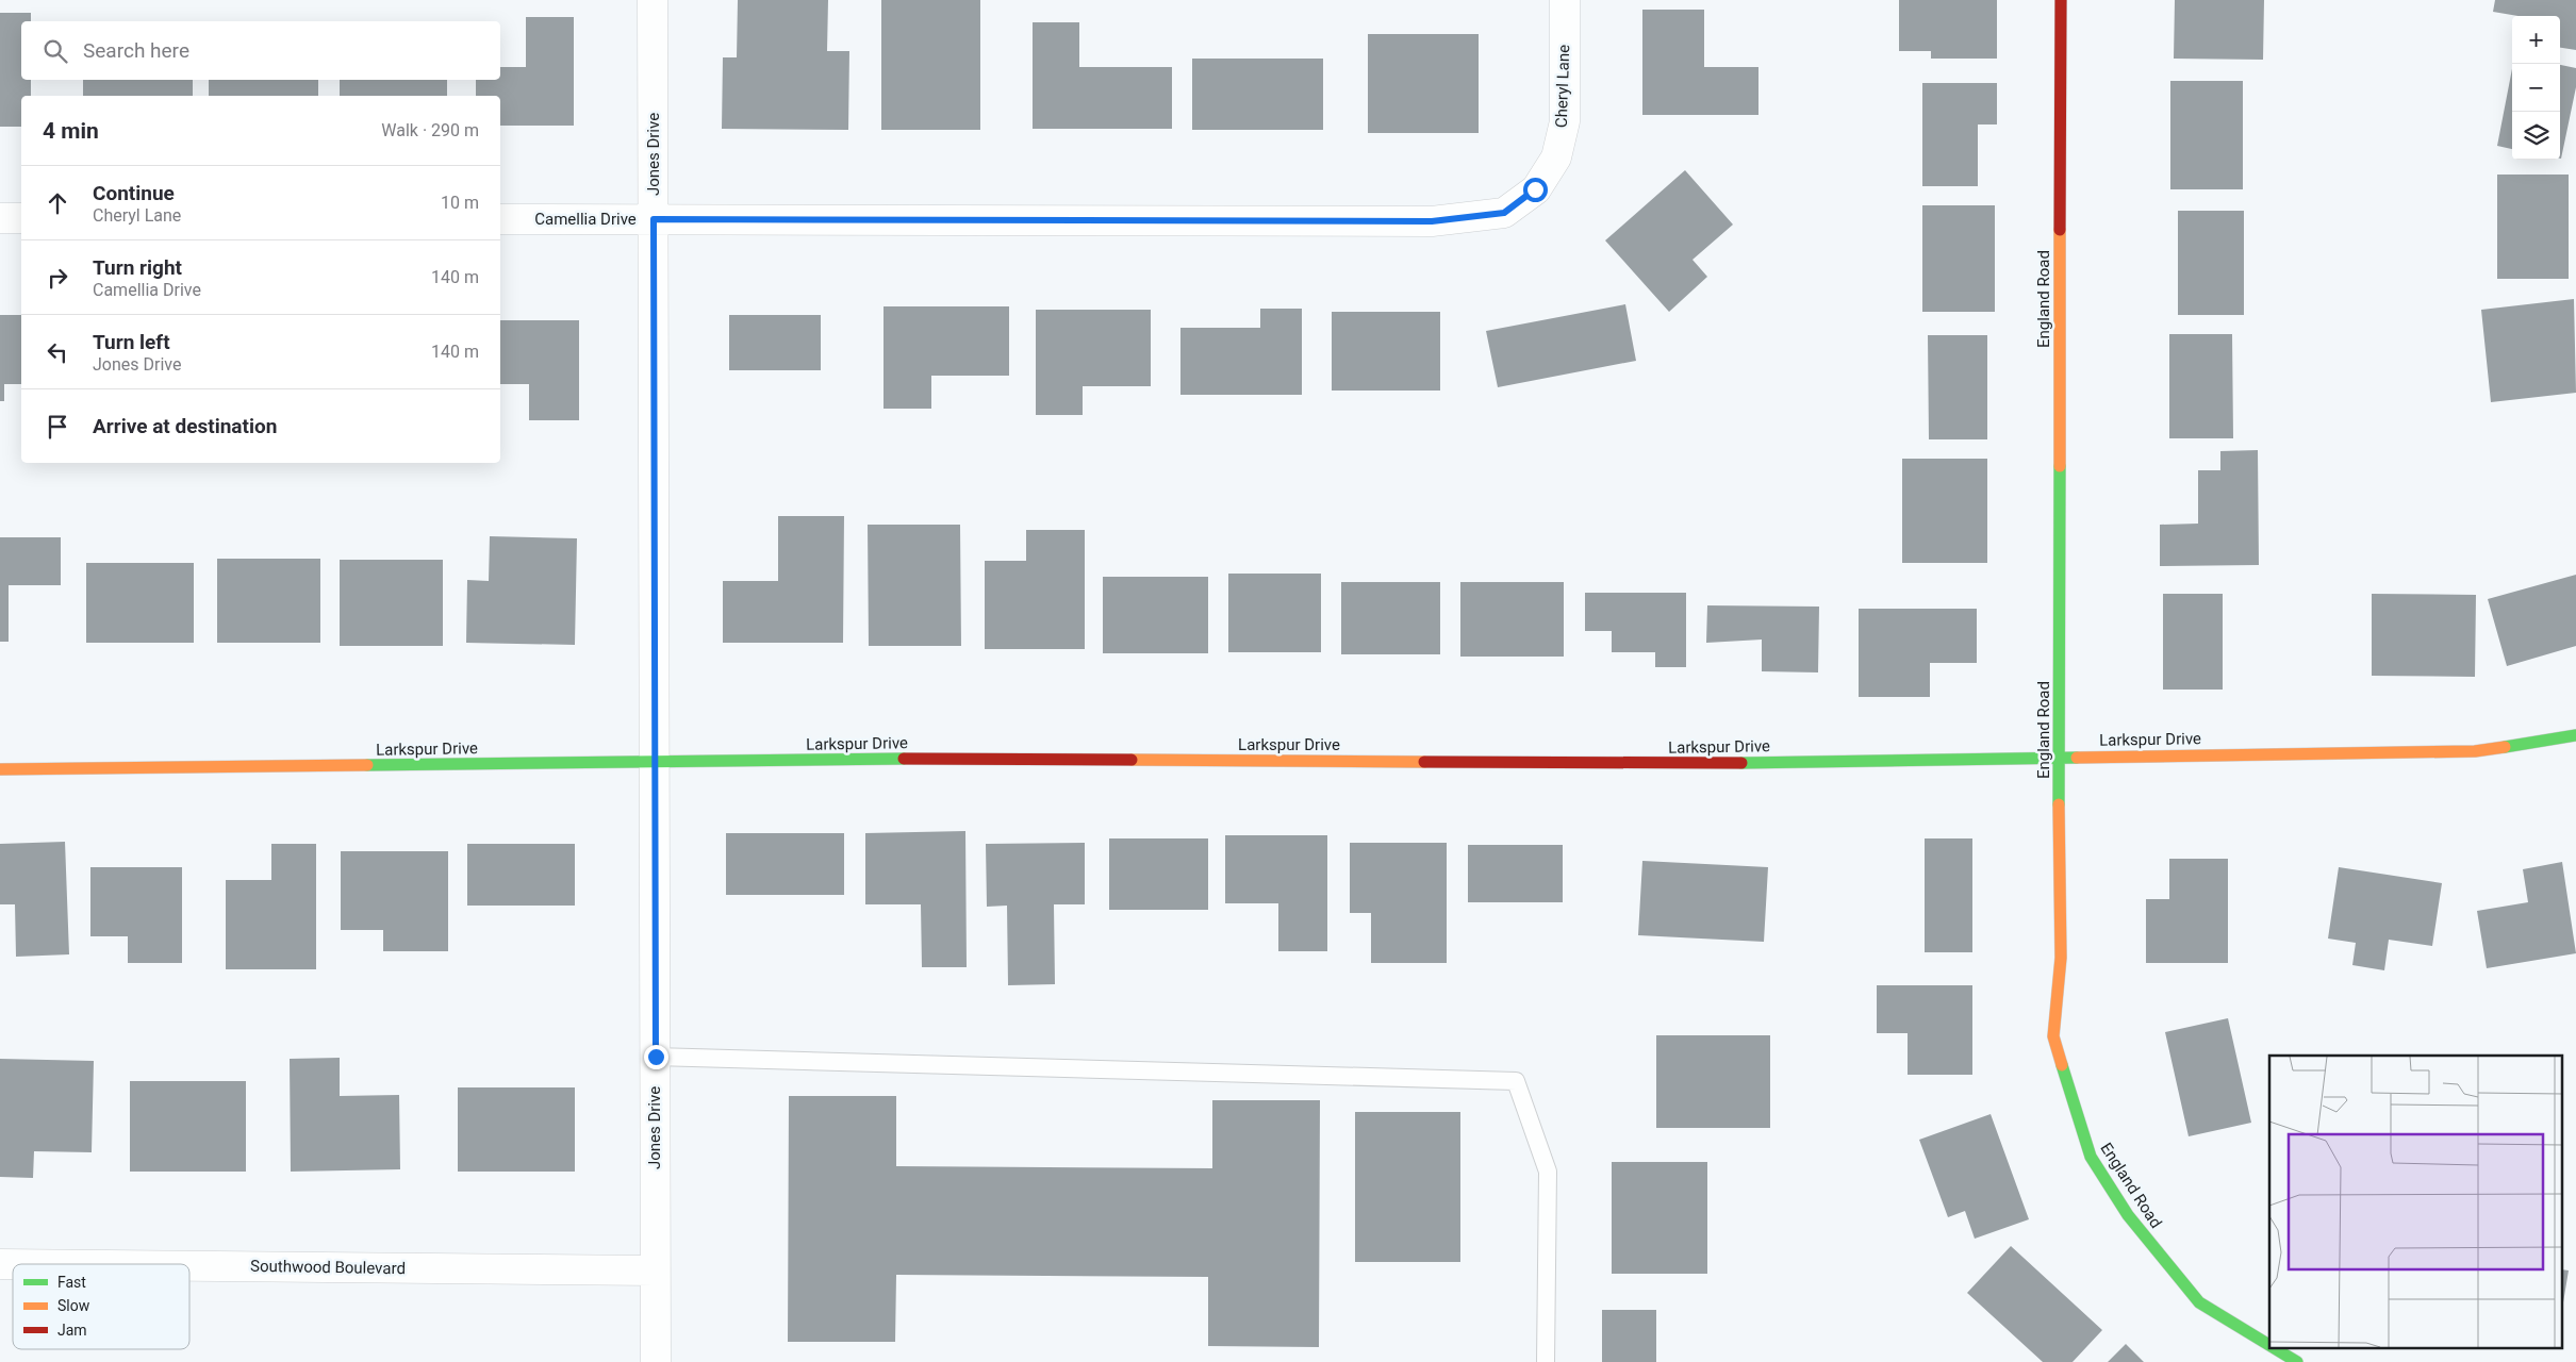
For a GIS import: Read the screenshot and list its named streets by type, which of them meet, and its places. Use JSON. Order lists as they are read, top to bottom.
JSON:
{
  "streets": {
    "street": [
      "Cheryl Lane",
      "Jones Drive",
      "Camellia Drive",
      "England Road",
      "Larkspur Drive",
      "Southwood Boulevard"
    ]
  },
  "crossings": [
    ["Cheryl Lane", "Camellia Drive"],
    ["Jones Drive", "Camellia Drive"],
    ["Jones Drive", "Larkspur Drive"],
    ["Jones Drive", "Southwood Boulevard"],
    ["England Road", "Larkspur Drive"]
  ],
  "legend": ["Fast", "Slow", "Jam"],
  "page": {
    "map_buttons": ["+", "−"],
    "search": "Search here",
    "heading": ["4 min", "Walk · 290 m"],
    "list": [
      ["Continue", "Cheryl Lane", "10 m"],
      ["Turn right", "Camellia Drive", "140 m"],
      ["Turn left", "Jones Drive", "140 m"],
      "Arrive at destination"
    ]
  }
}
